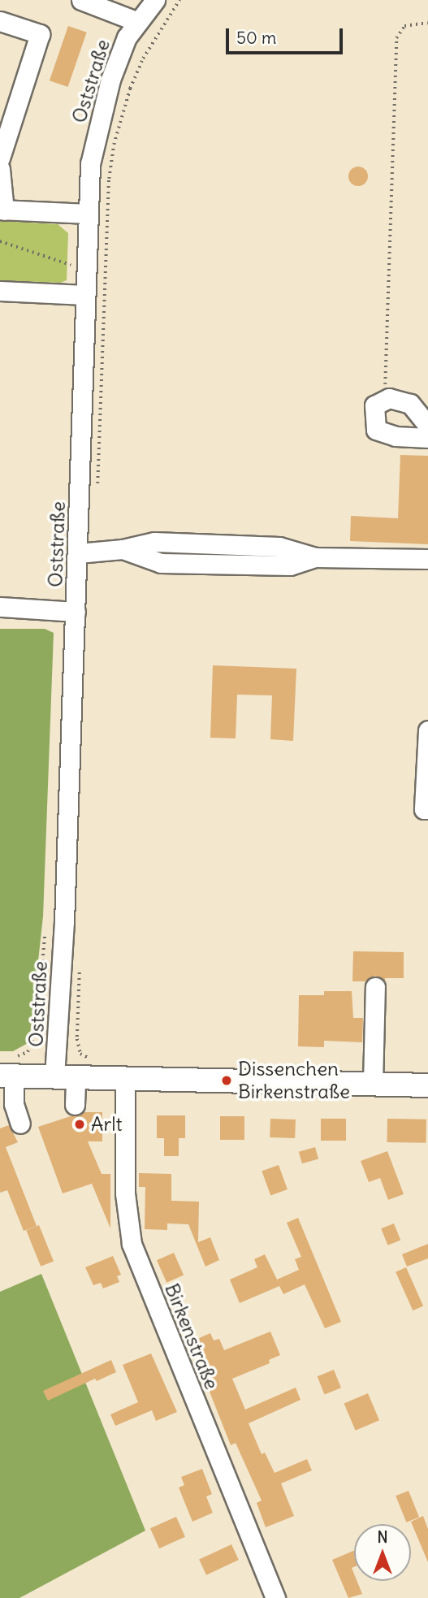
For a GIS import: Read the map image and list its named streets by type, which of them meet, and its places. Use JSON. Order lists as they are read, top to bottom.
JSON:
{
  "streets": {
    "street": ["Oststraße", "Birkenstraße"]
  },
  "places": ["Dissenchen Birkenstraße", "Arlt"],
  "scale_bar": "50 m",
  "north": "top"
}
